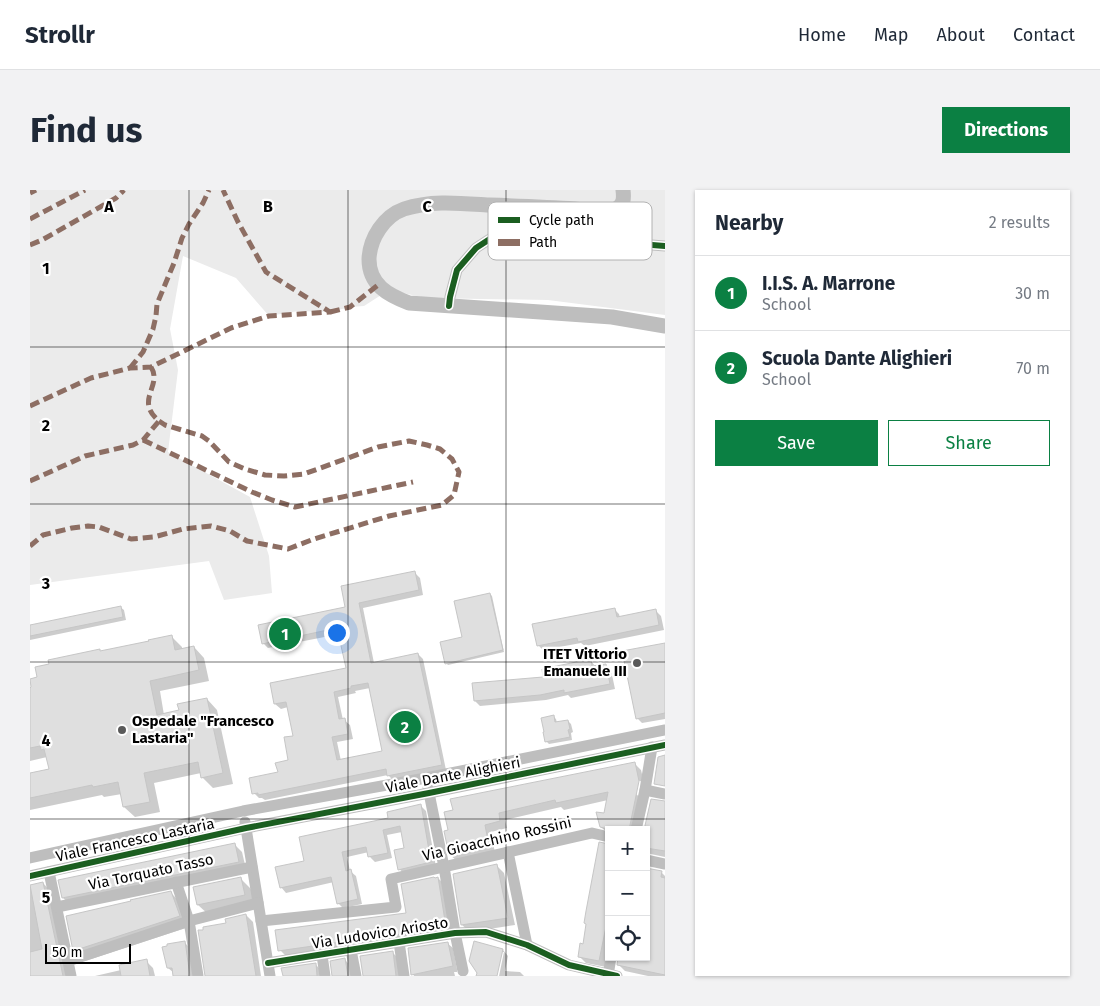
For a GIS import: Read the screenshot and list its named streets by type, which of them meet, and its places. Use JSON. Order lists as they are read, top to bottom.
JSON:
{
  "streets": {
    "street": [
      "Viale Dante Alighieri",
      "Via Gioacchino Rossini",
      "Viale Francesco Lastaria",
      "Via Torquato Tasso",
      "Via Ludovico Ariosto"
    ]
  },
  "crossings": [
    ["Viale Dante Alighieri", "Viale Francesco Lastaria"]
  ],
  "places": ["ITET Vittorio Emanuele III", "Ospedale \"Francesco Lastaria\""],
  "legend": ["Cycle path", "Path"],
  "scale_bar": "50 m",
  "page": {
    "header": "Strollr",
    "nav": [
      "Home",
      "Map",
      "About",
      "Contact"
    ],
    "buttons": [
      "Directions",
      ["Save", "Share"]
    ],
    "title": "Find us",
    "heading": ["Nearby", "2 results"],
    "list": [
      {
        "mark": "1",
        "name": "I.I.S. A. Marrone",
        "note": "School",
        "value": "30 m"
      },
      {
        "mark": "2",
        "name": "Scuola Dante Alighieri",
        "note": "School",
        "value": "70 m"
      }
    ],
    "pins": ["1", "2"],
    "map_buttons": ["+", "−"],
    "scale": "50 m"
  },
  "grid": {
    "columns": ["A", "B", "C"],
    "rows": [
      "1",
      "2",
      "3",
      "4",
      "5"
    ]
  }
}
